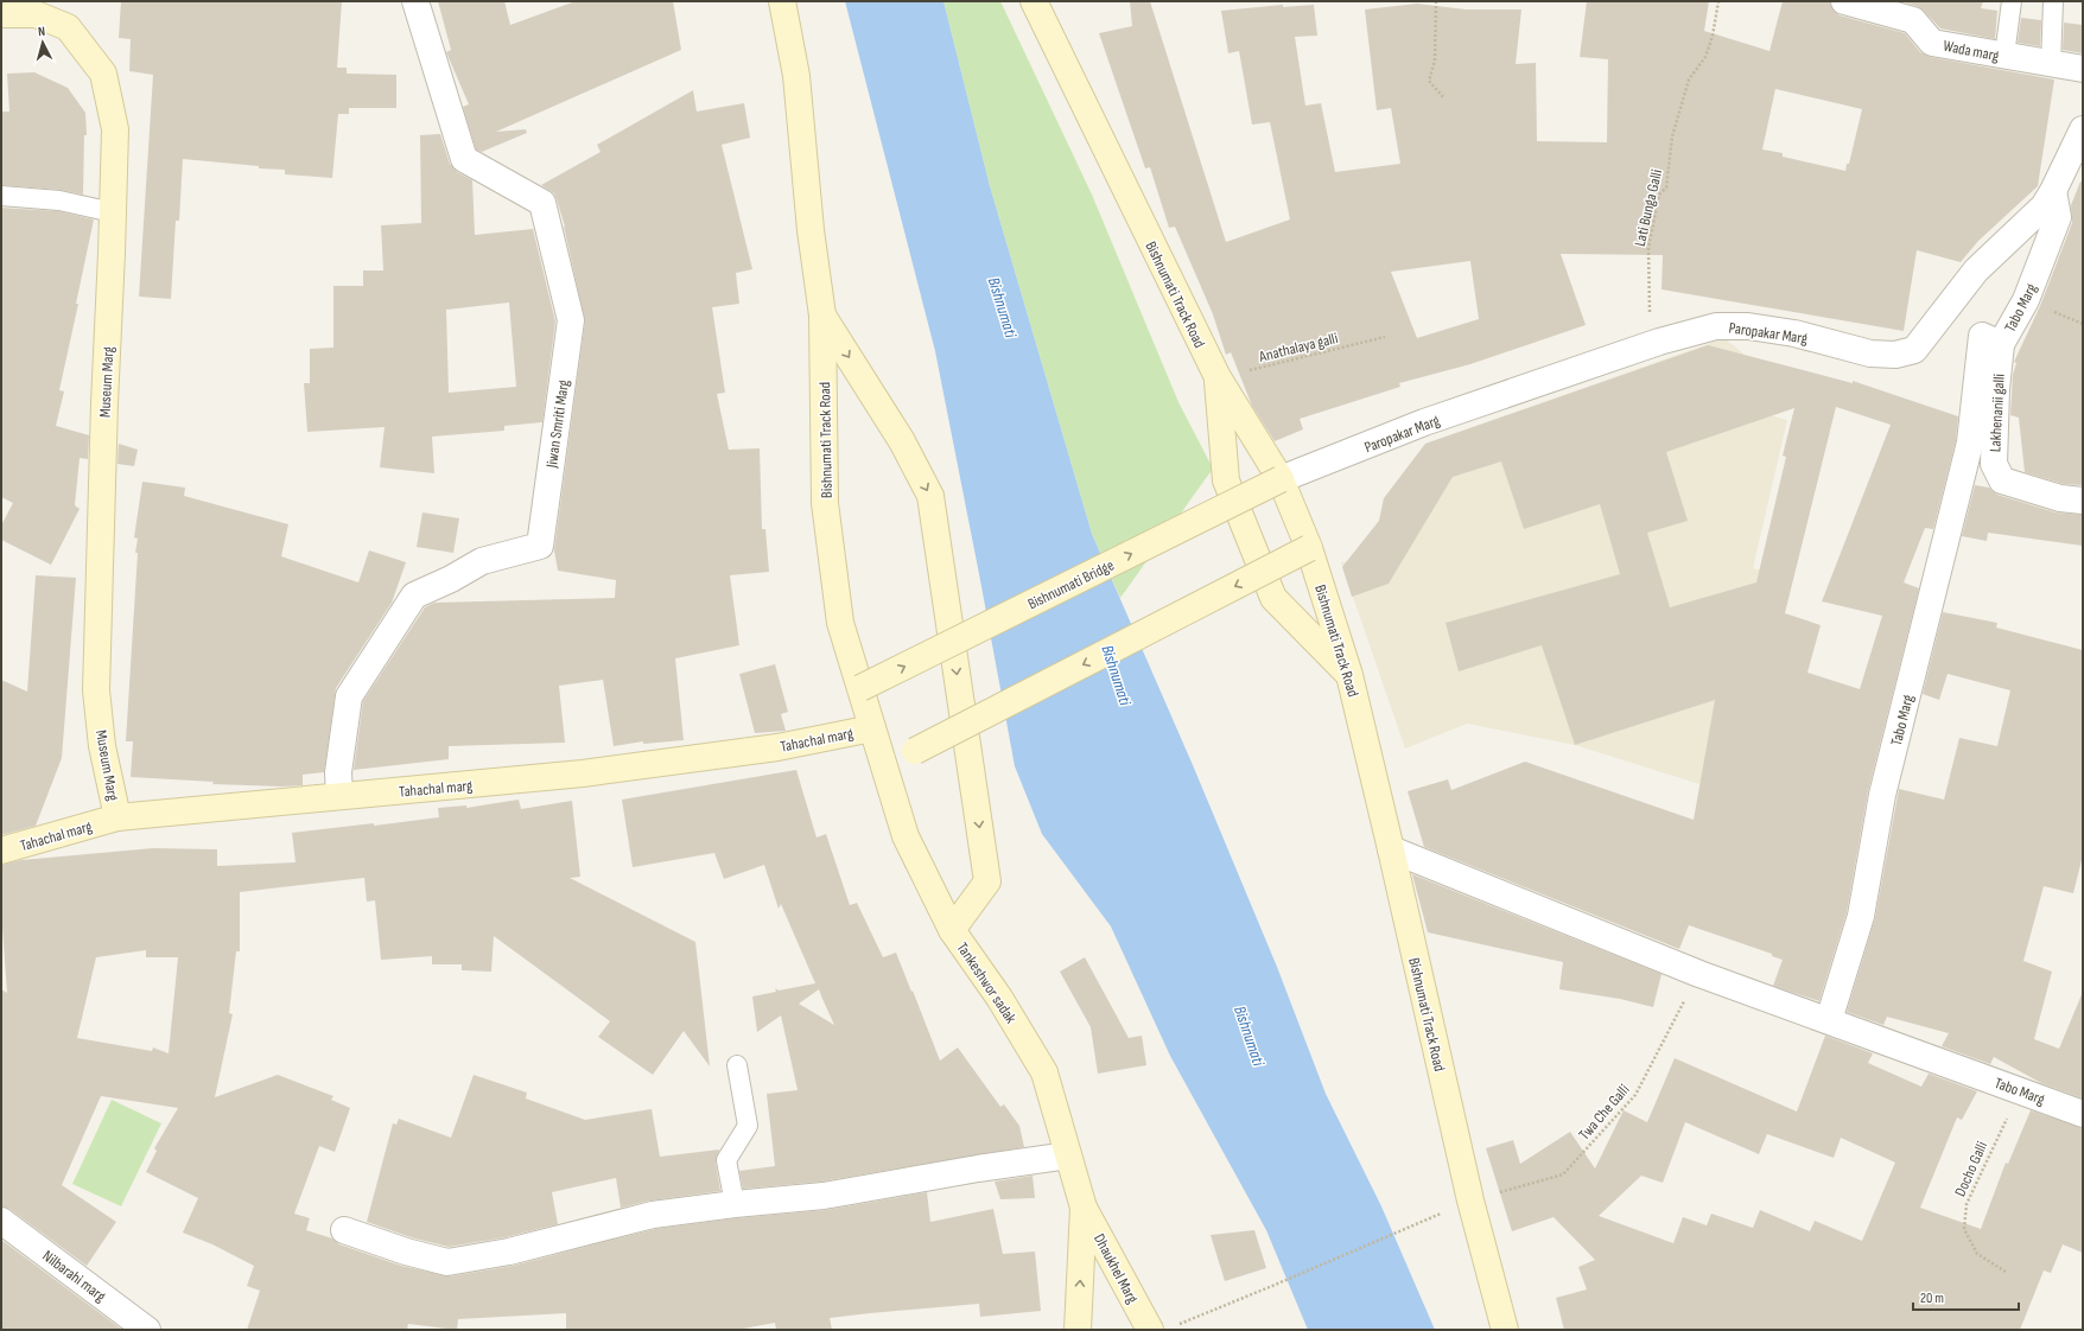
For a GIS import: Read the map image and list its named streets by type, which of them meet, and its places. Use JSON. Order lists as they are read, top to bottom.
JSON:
{
  "streets": {
    "main road": [
      "Bishnumati Track Road",
      "Museum Marg",
      "Bishnumati Bridge",
      "Tahachal marg",
      "Tankeshwor sadak",
      "Dhaukhel Marg"
    ],
    "street": [
      "Wada marg",
      "Tabo Marg",
      "Paropakar Marg",
      "Lakhenanii galli",
      "Jiwan Smriti Marg",
      "Nilbarahi marg"
    ],
    "path": [
      "Lati Bunga Galli",
      "Anathalaya galli",
      "Twa Che Galli",
      "Docho Galli"
    ]
  },
  "crossings": [
    ["Lati Bunga Galli", "Paropakar Marg"],
    ["Bishnumati Track Road", "Paropakar Marg"],
    ["Bishnumati Track Road", "Anathalaya galli"],
    ["Bishnumati Track Road", "Bishnumati Bridge"],
    ["Bishnumati Track Road", "Tahachal marg"],
    ["Bishnumati Track Road", "Tankeshwor sadak"],
    ["Bishnumati Track Road", "Twa Che Galli"],
    ["Tabo Marg", "Paropakar Marg"],
    ["Tabo Marg", "Lakhenanii galli"],
    ["Tabo Marg", "Docho Galli"],
    ["Paropakar Marg", "Bishnumati Bridge"],
    ["Museum Marg", "Tahachal marg"],
    ["Jiwan Smriti Marg", "Tahachal marg"],
    ["Tankeshwor sadak", "Dhaukhel Marg"]
  ],
  "water": ["Bishnumati"],
  "scale_bar": "20 m",
  "north": "top"
}
